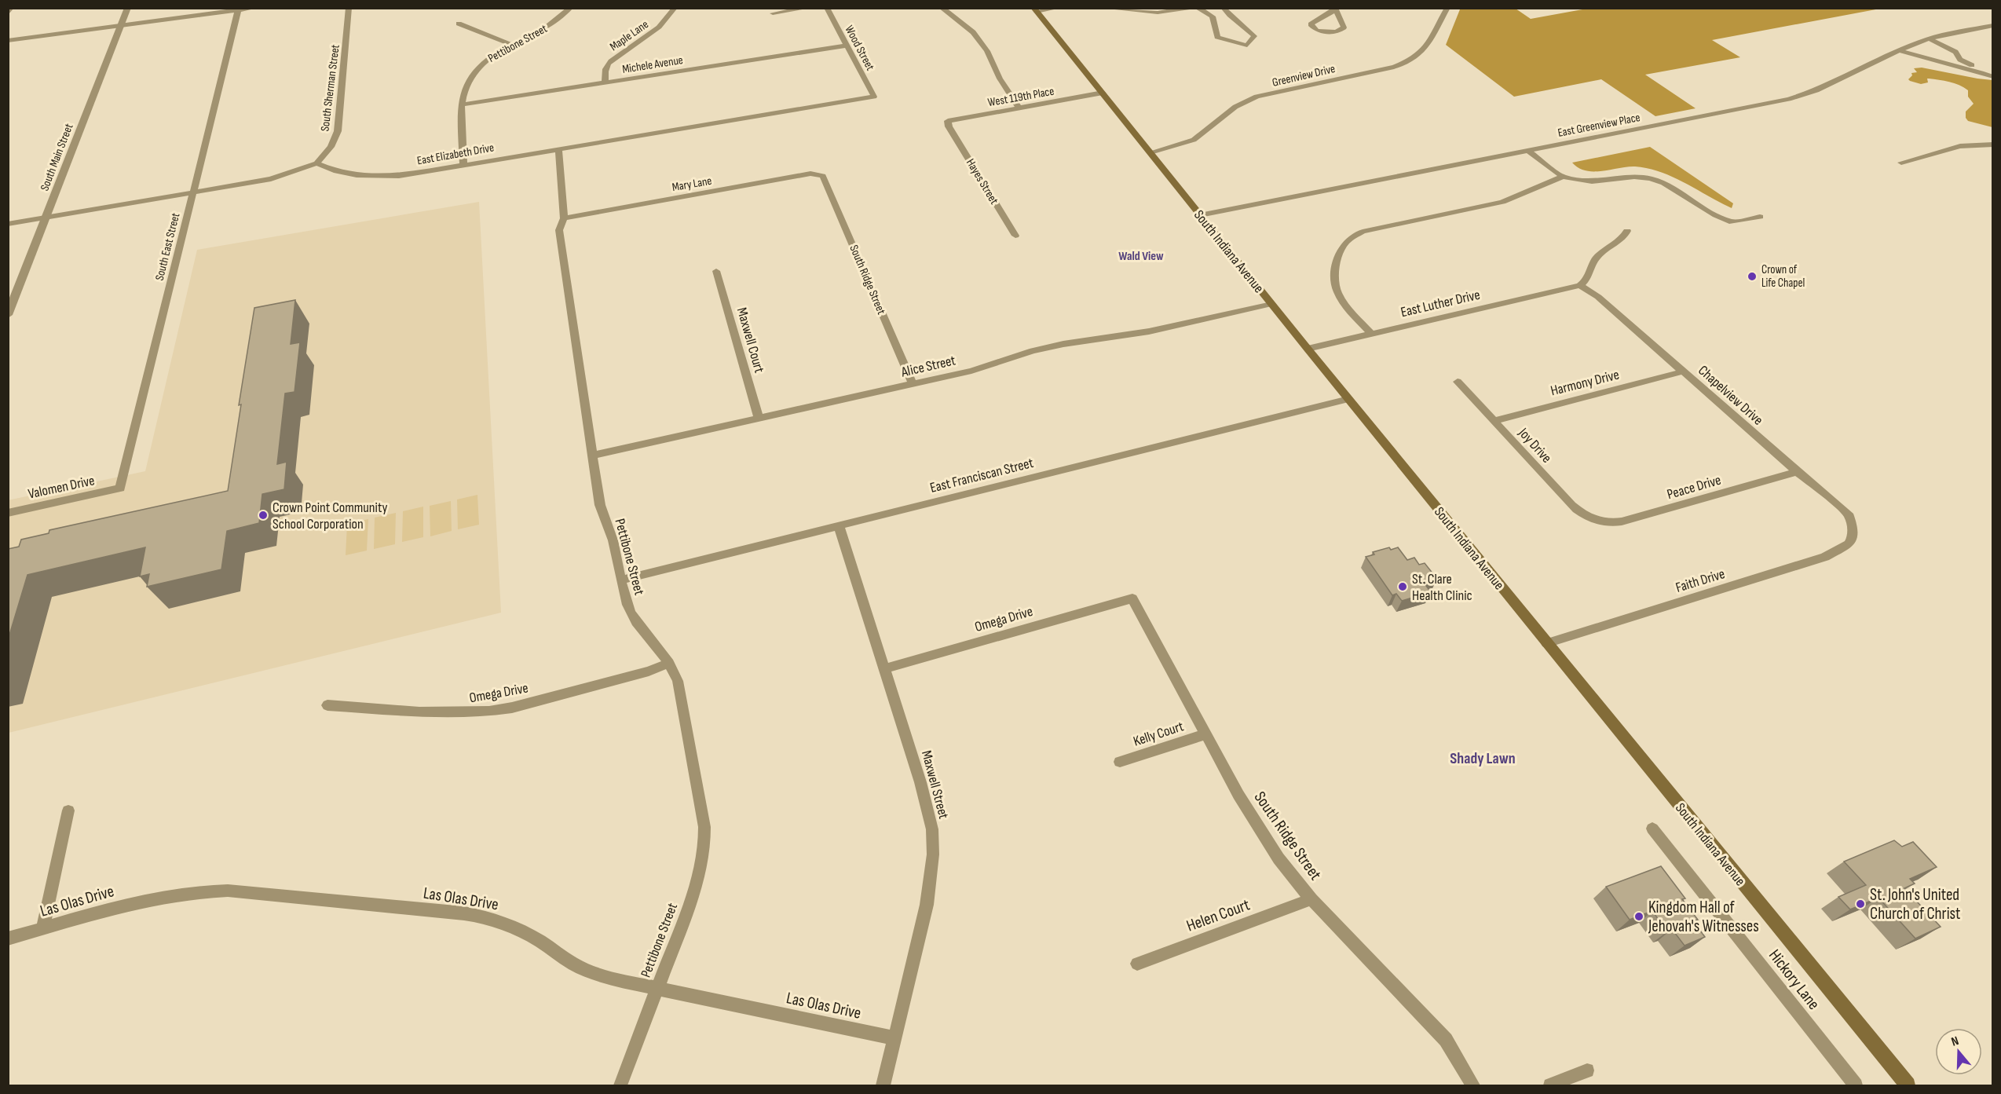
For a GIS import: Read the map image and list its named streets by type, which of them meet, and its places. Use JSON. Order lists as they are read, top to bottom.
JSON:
{
  "streets": {
    "main road": ["South Indiana Avenue"],
    "street": [
      "Maple Lane",
      "Pettibone Street",
      "Wood Street",
      "Michele Avenue",
      "Greenview Drive",
      "South Sherman Street",
      "West 119th Place",
      "East Greenview Place",
      "East Elizabeth Drive",
      "South Main Street",
      "Hayes Street",
      "Mary Lane",
      "South East Street",
      "South Ridge Street",
      "East Luther Drive",
      "Maxwell Court",
      "Alice Street",
      "Harmony Drive",
      "Chapelview Drive",
      "Joy Drive",
      "East Franciscan Street",
      "Valomen Drive",
      "Peace Drive",
      "Faith Drive",
      "Omega Drive",
      "Kelly Court",
      "Maxwell Street",
      "Las Olas Drive",
      "Helen Court",
      "Hickory Lane"
    ]
  },
  "crossings": [
    ["Maple Lane", "Michele Avenue"],
    ["Pettibone Street", "Michele Avenue"],
    ["Pettibone Street", "East Elizabeth Drive"],
    ["Pettibone Street", "Mary Lane"],
    ["Pettibone Street", "Alice Street"],
    ["Pettibone Street", "East Franciscan Street"],
    ["Pettibone Street", "Omega Drive"],
    ["Pettibone Street", "Las Olas Drive"],
    ["Wood Street", "Michele Avenue"],
    ["Wood Street", "East Elizabeth Drive"],
    ["Greenview Drive", "South Indiana Avenue"],
    ["South Sherman Street", "East Elizabeth Drive"],
    ["West 119th Place", "Hayes Street"],
    ["West 119th Place", "South Indiana Avenue"],
    ["East Greenview Place", "South Indiana Avenue"],
    ["Mary Lane", "South Ridge Street"],
    ["South East Street", "Valomen Drive"],
    ["South Indiana Avenue", "East Luther Drive"],
    ["South Indiana Avenue", "Alice Street"],
    ["South Indiana Avenue", "East Franciscan Street"],
    ["South Indiana Avenue", "Faith Drive"],
    ["South Ridge Street", "Alice Street"],
    ["South Ridge Street", "Omega Drive"],
    ["South Ridge Street", "Kelly Court"],
    ["South Ridge Street", "Helen Court"],
    ["East Luther Drive", "Chapelview Drive"],
    ["Maxwell Court", "Alice Street"],
    ["Harmony Drive", "Chapelview Drive"],
    ["Harmony Drive", "Joy Drive"],
    ["Chapelview Drive", "Peace Drive"],
    ["Chapelview Drive", "Faith Drive"],
    ["Joy Drive", "Peace Drive"],
    ["East Franciscan Street", "Maxwell Street"],
    ["Omega Drive", "Maxwell Street"],
    ["Maxwell Street", "Las Olas Drive"]
  ],
  "districts": ["Wald View", "Shady Lawn"],
  "places": [
    "Crown of Life Chapel",
    "Crown Point Community School Corporation",
    "St. Clare Health Clinic",
    "St. John's United Church of Christ",
    "Kingdom Hall of Jehovah's Witnesses"
  ],
  "north": "top"
}
